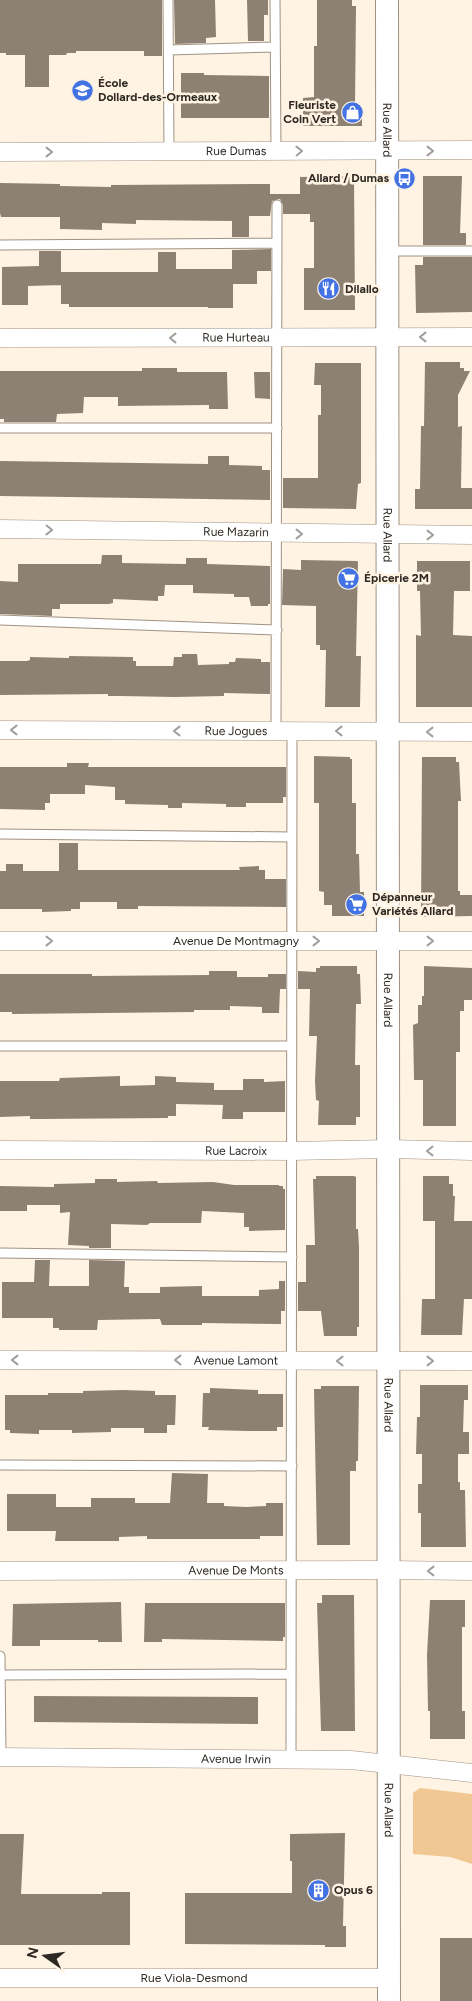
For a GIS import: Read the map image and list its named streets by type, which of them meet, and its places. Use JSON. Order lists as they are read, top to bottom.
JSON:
{
  "streets": {
    "street": [
      "Rue Allard",
      "Rue Dumas",
      "Rue Hurteau",
      "Rue Mazarin",
      "Rue Jogues",
      "Avenue De Montmagny",
      "Rue Lacroix",
      "Avenue Lamont",
      "Avenue De Monts",
      "Avenue Irwin",
      "Rue Viola-Desmond"
    ]
  },
  "crossings": [
    ["Rue Allard", "Rue Dumas"],
    ["Rue Allard", "Rue Hurteau"],
    ["Rue Allard", "Rue Mazarin"],
    ["Rue Allard", "Rue Jogues"],
    ["Rue Allard", "Avenue De Montmagny"],
    ["Rue Allard", "Rue Lacroix"],
    ["Rue Allard", "Avenue Lamont"],
    ["Rue Allard", "Avenue De Monts"],
    ["Rue Allard", "Avenue Irwin"],
    ["Rue Allard", "Rue Viola-Desmond"]
  ],
  "one_way": [
    "Rue Dumas",
    "Rue Hurteau",
    "Rue Mazarin",
    "Rue Jogues",
    "Avenue De Montmagny"
  ],
  "places": {
    "school or university": ["École Dollard-des-Ormeaux"],
    "shop": ["Fleuriste Coin Vert"],
    "bus stop": ["Allard / Dumas"],
    "restaurant": ["Dilallo"],
    "supermarket": ["Épicerie 2M", "Dépanneur Variétés Allard"],
    "building": ["Opus 6"]
  },
  "north": "left"
}
